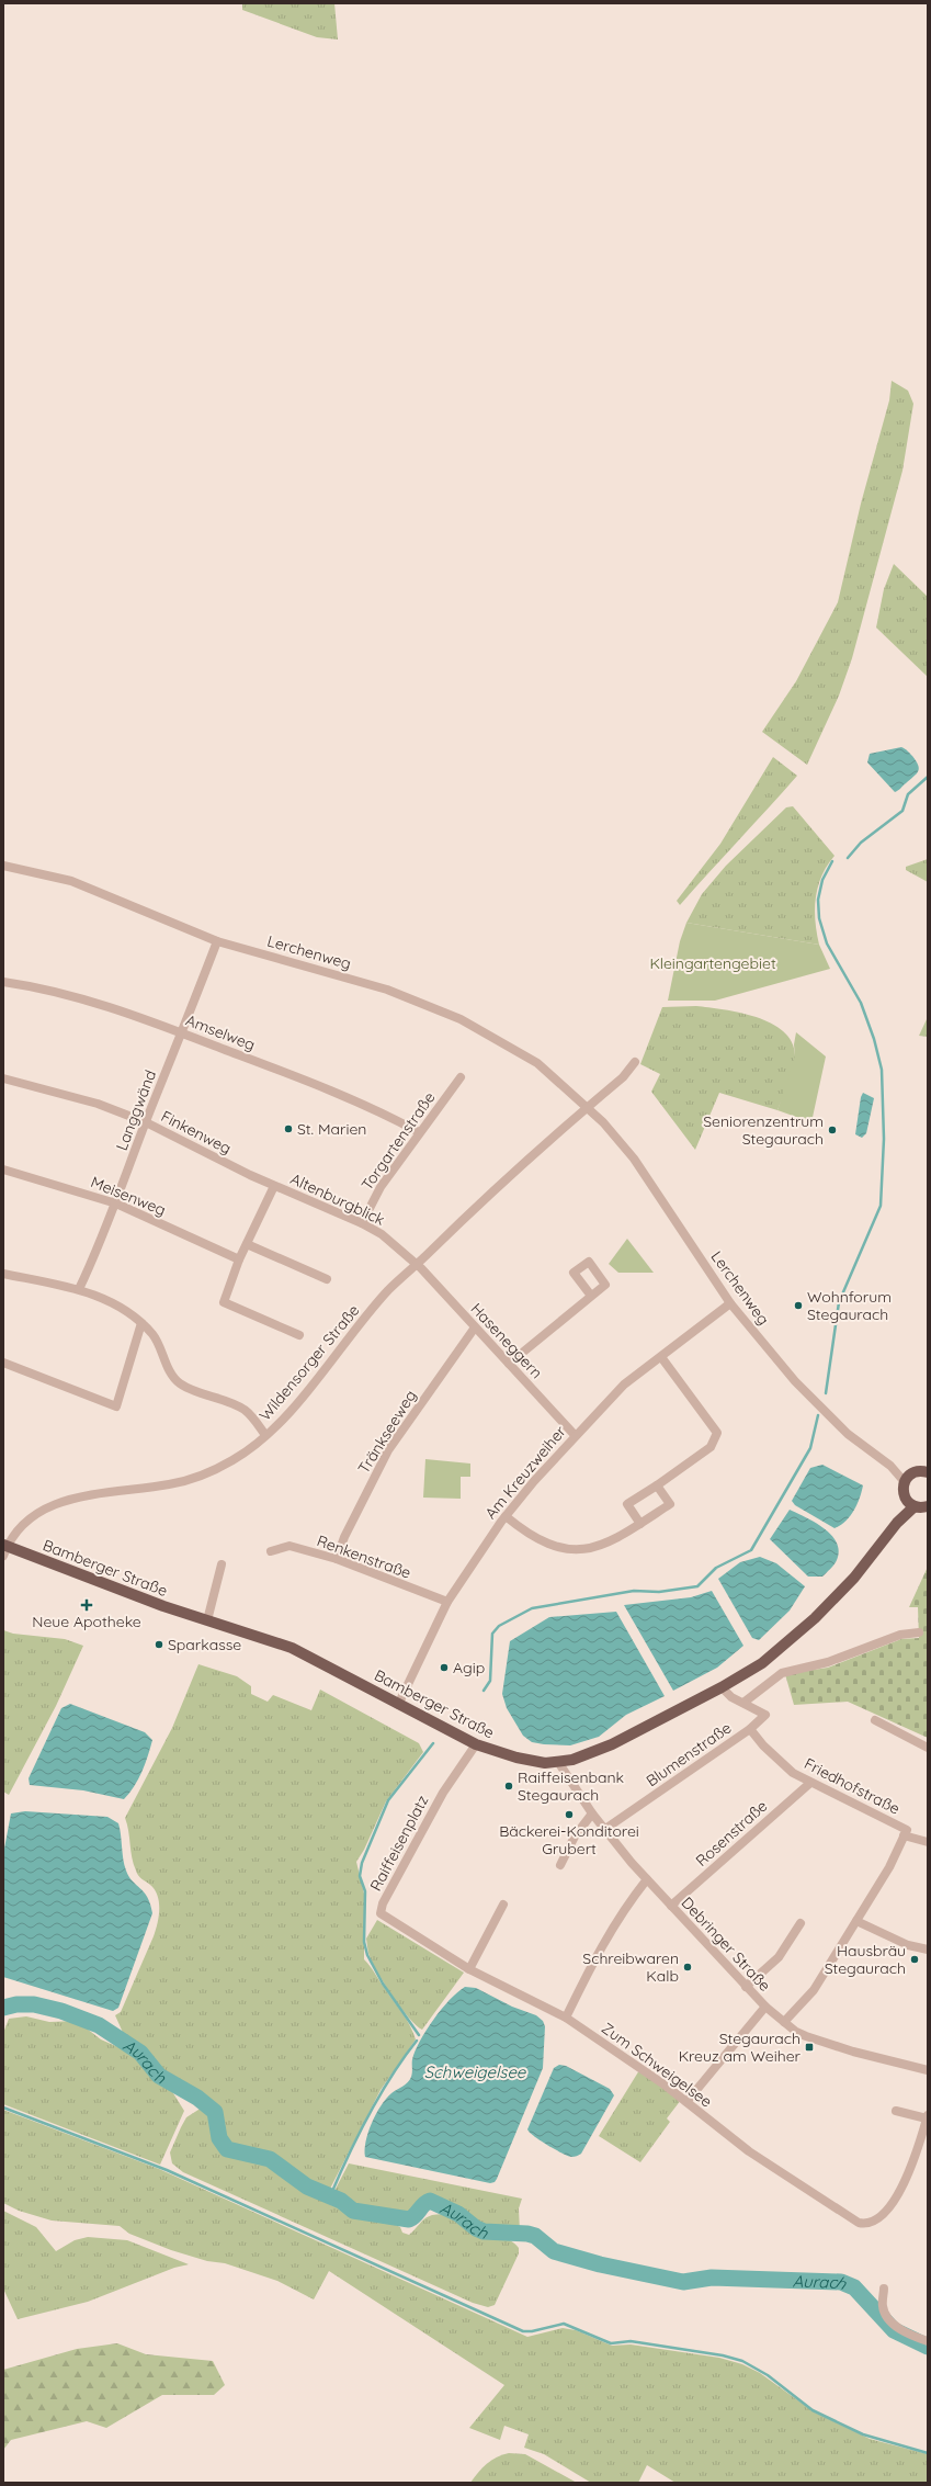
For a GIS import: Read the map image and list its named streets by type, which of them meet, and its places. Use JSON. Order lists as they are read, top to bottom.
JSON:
{
  "streets": {
    "main road": ["Bamberger Straße"],
    "street": [
      "Lerchenweg",
      "Amselweg",
      "Langgwänd",
      "Finkenweg",
      "Torgartenstraße",
      "Meisenweg",
      "Altenburgblick",
      "Haseneggern",
      "Wildensorger Straße",
      "Tränkseeweg",
      "Am Kreuzweiher",
      "Renkenstraße",
      "Blumenstraße",
      "Friedhofstraße",
      "Rosenstraße",
      "Raiffeisenplatz",
      "Debringer Straße",
      "Zum Schweigelsee"
    ]
  },
  "crossings": [
    ["Lerchenweg", "Langgwänd"],
    ["Lerchenweg", "Wildensorger Straße"],
    ["Lerchenweg", "Am Kreuzweiher"],
    ["Amselweg", "Langgwänd"],
    ["Amselweg", "Torgartenstraße"],
    ["Langgwänd", "Finkenweg"],
    ["Langgwänd", "Meisenweg"],
    ["Finkenweg", "Altenburgblick"],
    ["Torgartenstraße", "Altenburgblick"],
    ["Meisenweg", "Altenburgblick"],
    ["Altenburgblick", "Haseneggern"],
    ["Altenburgblick", "Wildensorger Straße"],
    ["Haseneggern", "Wildensorger Straße"],
    ["Haseneggern", "Tränkseeweg"],
    ["Haseneggern", "Am Kreuzweiher"],
    ["Wildensorger Straße", "Bamberger Straße"],
    ["Tränkseeweg", "Renkenstraße"],
    ["Am Kreuzweiher", "Renkenstraße"],
    ["Am Kreuzweiher", "Bamberger Straße"],
    ["Bamberger Straße", "Raiffeisenplatz"],
    ["Bamberger Straße", "Debringer Straße"],
    ["Blumenstraße", "Friedhofstraße"],
    ["Blumenstraße", "Debringer Straße"],
    ["Friedhofstraße", "Rosenstraße"],
    ["Rosenstraße", "Debringer Straße"],
    ["Raiffeisenplatz", "Zum Schweigelsee"]
  ],
  "water": ["Aurach", "Schweigelsee"],
  "parks": ["Kleingartengebiet"],
  "places": {
    "other": [
      "St. Marien",
      "Seniorenzentrum Stegaurach",
      "Wohnforum Stegaurach",
      "Sparkasse",
      "Agip",
      "Raiffeisenbank Stegaurach",
      "Bäckerei-Konditorei Grubert",
      "Hausbräu Stegaurach",
      "Schreibwaren Kalb"
    ],
    "health": ["Neue Apotheke"],
    "transit": ["Stegaurach Kreuz am Weiher"]
  }
}
